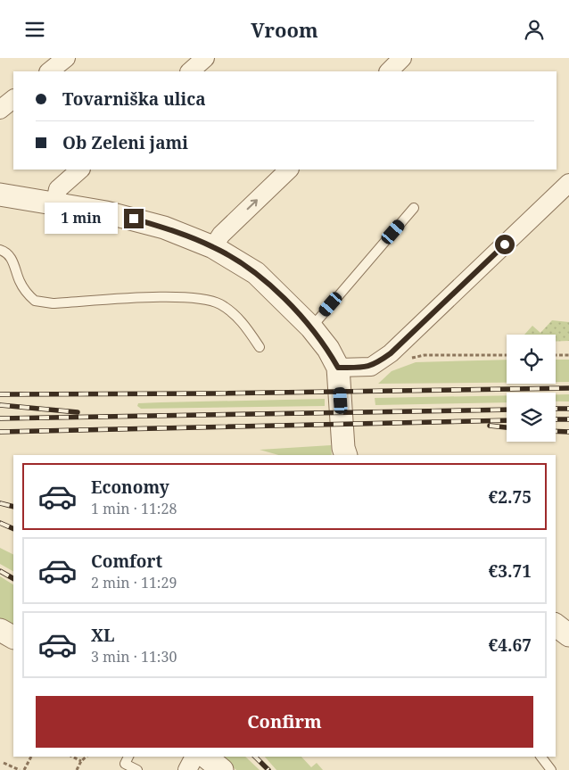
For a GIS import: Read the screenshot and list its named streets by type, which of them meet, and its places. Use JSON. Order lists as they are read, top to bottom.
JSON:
{
  "page": {
    "header": "Vroom",
    "banner": ["Tovarniška ulica", "Ob Zeleni jami"],
    "bubble": "1 min",
    "list": [
      {
        "name": "Economy",
        "note": "1 min · 11:28",
        "value": "€2.75"
      },
      {
        "name": "Comfort",
        "note": "2 min · 11:29",
        "value": "€3.71"
      },
      {
        "name": "XL",
        "note": "3 min · 11:30",
        "value": "€4.67"
      }
    ],
    "buttons": "Confirm"
  }
}
